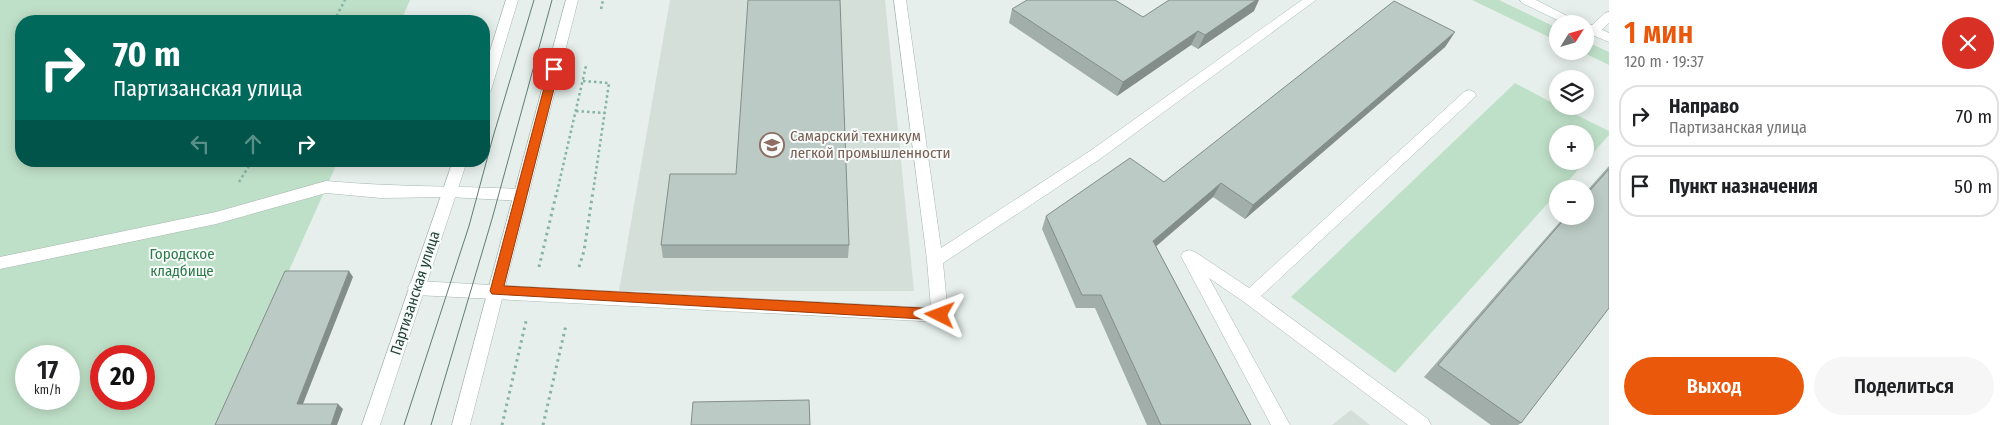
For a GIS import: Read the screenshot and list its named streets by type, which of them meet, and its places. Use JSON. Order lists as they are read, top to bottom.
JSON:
{
  "streets": {
    "street": ["Партизанская улица"]
  },
  "parks": ["Городское кладбище"],
  "places": {
    "school or university": ["Самарский техникум легкой промышленности"]
  },
  "north": "top right",
  "page": {
    "heading": ["1 мин", "120 m · 19:37"],
    "map_buttons": ["+", "−"],
    "turn": ["70 m", "Партизанская улица"],
    "list": [
      {
        "name": "Направо",
        "note": "Партизанская улица",
        "value": "70 m"
      },
      {
        "name": "Пункт назначения",
        "value": "50 m"
      }
    ],
    "speed": "17 km/h",
    "limit": "20",
    "buttons": ["Выход", "Поделиться"]
  }
}
